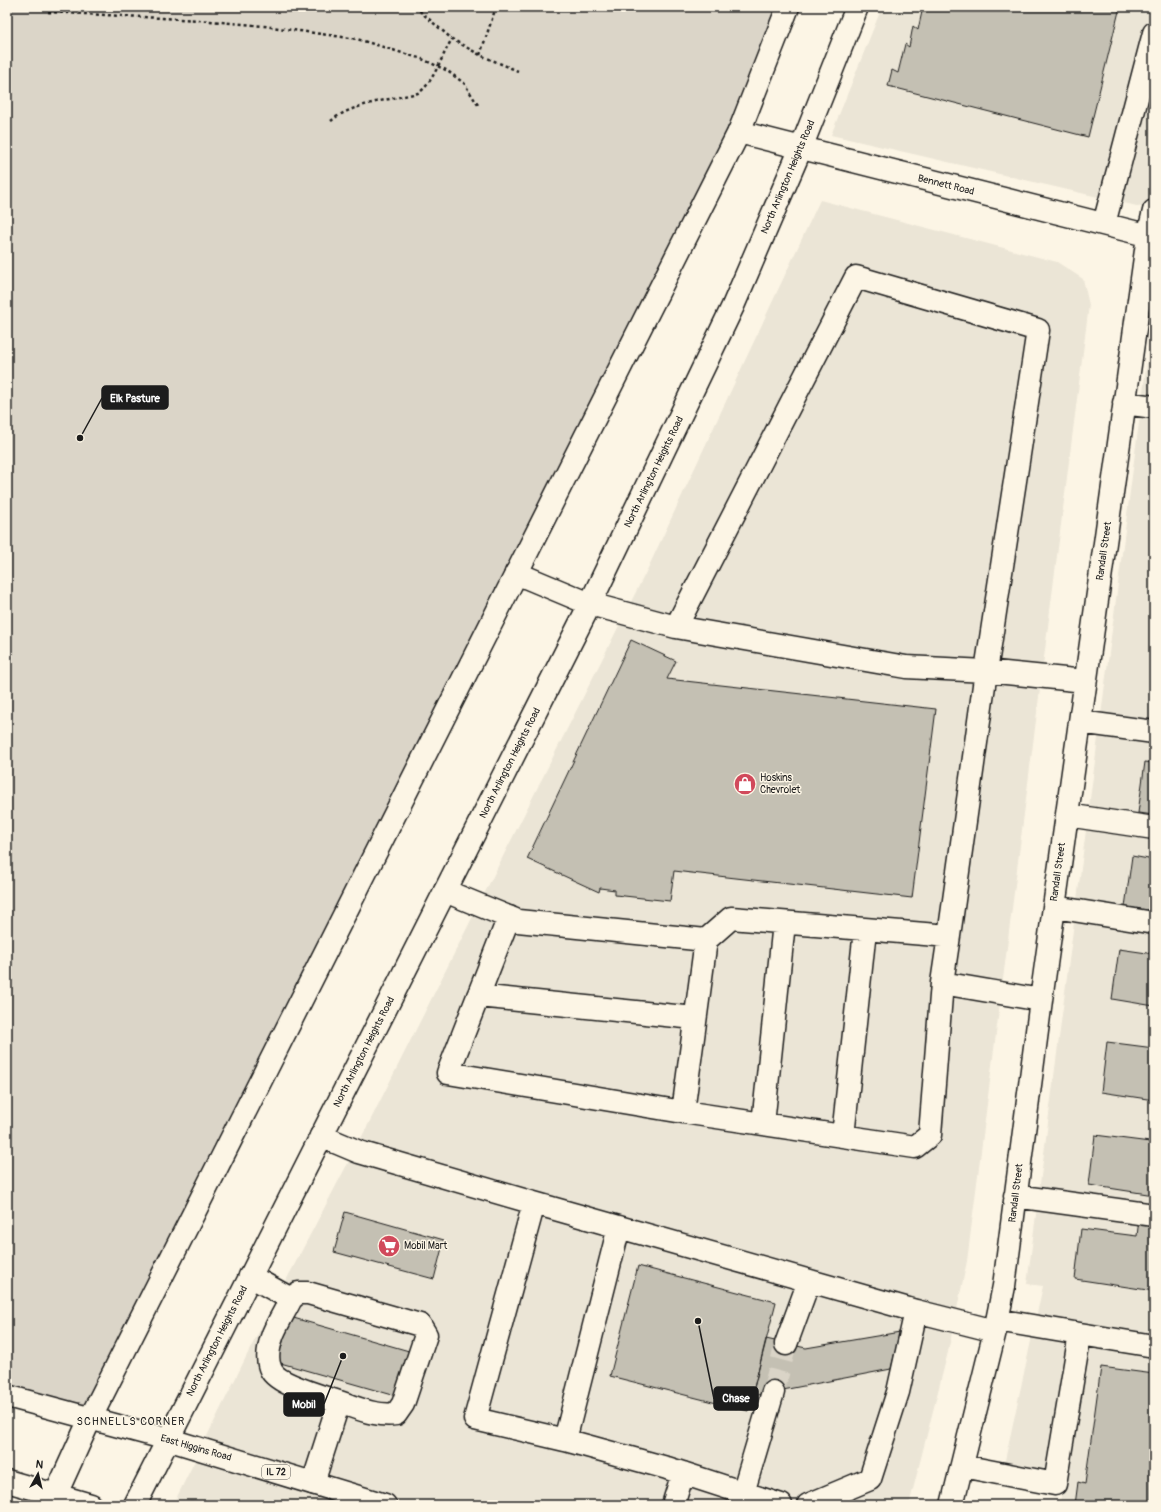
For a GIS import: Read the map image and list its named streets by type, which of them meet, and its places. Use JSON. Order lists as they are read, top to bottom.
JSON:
{
  "streets": {
    "main road": [
      "North Arlington Heights Road",
      "Bennett Road",
      "Randall Street",
      "East Higgins Road",
      "IL 72"
    ]
  },
  "crossings": [
    ["North Arlington Heights Road", "Bennett Road"],
    ["North Arlington Heights Road", "East Higgins Road"],
    ["Bennett Road", "Randall Street"]
  ],
  "districts": ["SCHNELLS CORNER"],
  "places": {
    "other": ["Elk Pasture", "Chase", "Mobil"],
    "shop": ["Hoskins Chevrolet"],
    "supermarket": ["Mobil Mart"]
  },
  "north": "top"
}
